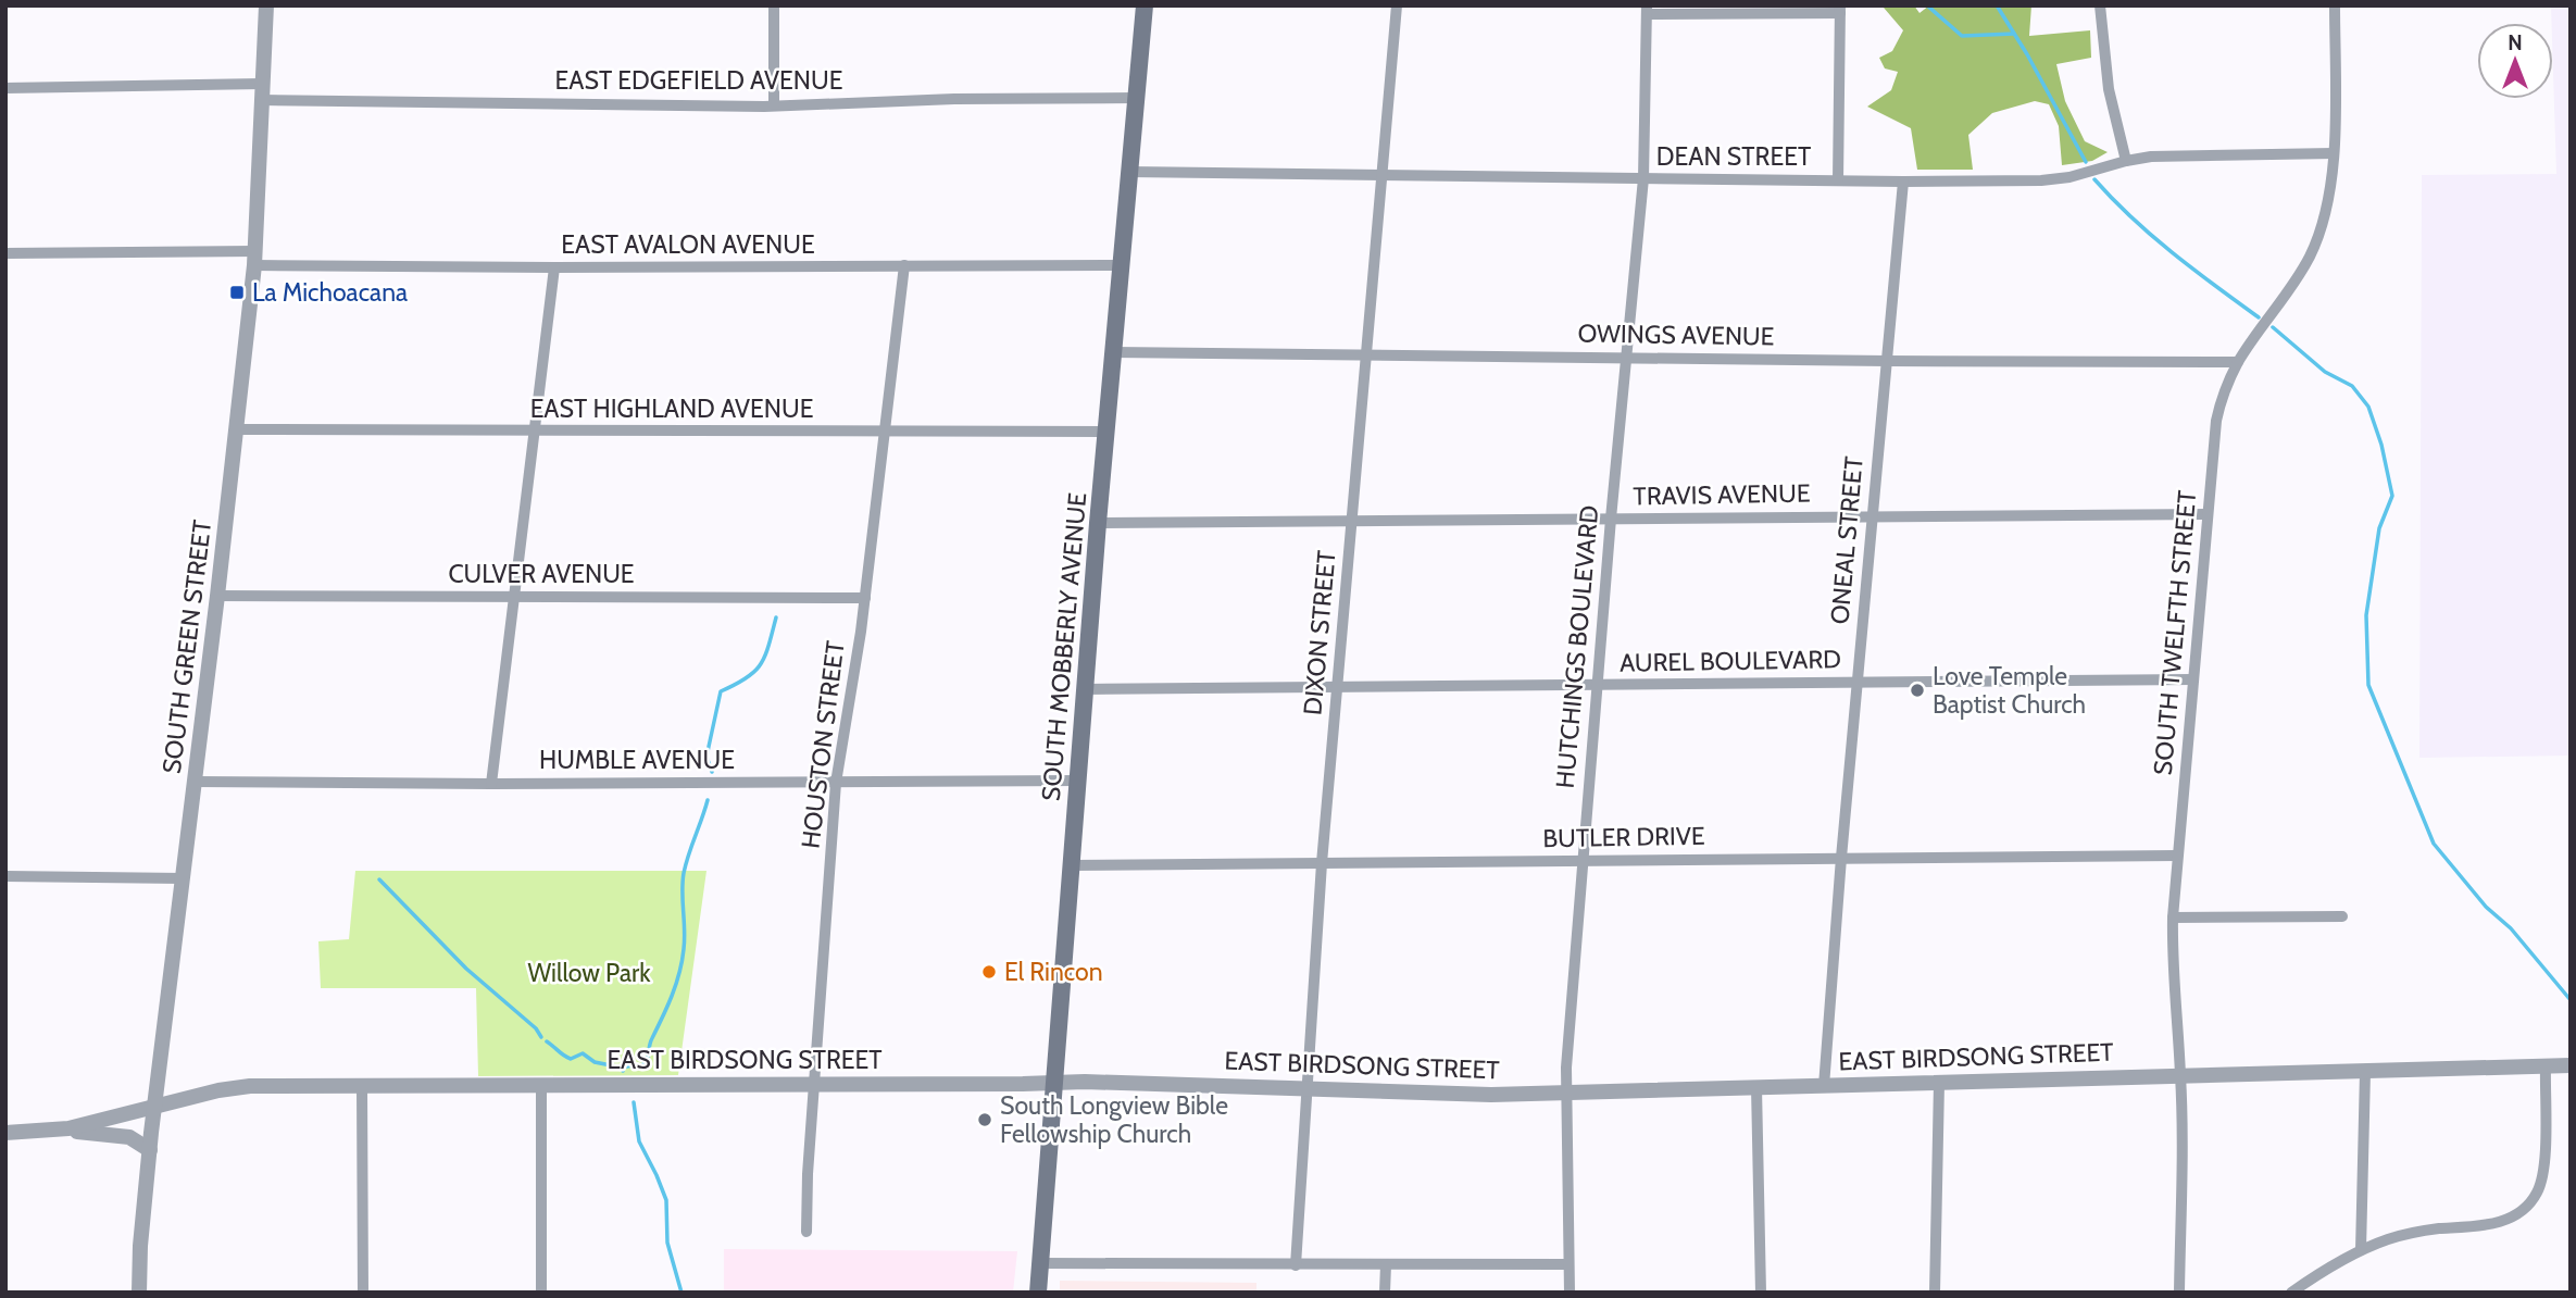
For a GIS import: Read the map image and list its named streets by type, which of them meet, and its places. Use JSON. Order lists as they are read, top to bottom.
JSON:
{
  "streets": {
    "main road": ["SOUTH MOBBERLY AVENUE"],
    "street": [
      "EAST EDGEFIELD AVENUE",
      "DEAN STREET",
      "EAST AVALON AVENUE",
      "OWINGS AVENUE",
      "EAST HIGHLAND AVENUE",
      "TRAVIS AVENUE",
      "ONEAL STREET",
      "CULVER AVENUE",
      "DIXON STREET",
      "SOUTH TWELFTH STREET",
      "SOUTH GREEN STREET",
      "HUTCHINGS BOULEVARD",
      "AUREL BOULEVARD",
      "HOUSTON STREET",
      "HUMBLE AVENUE",
      "BUTLER DRIVE",
      "EAST BIRDSONG STREET"
    ]
  },
  "crossings": [
    ["EAST EDGEFIELD AVENUE", "SOUTH GREEN STREET"],
    ["EAST EDGEFIELD AVENUE", "SOUTH MOBBERLY AVENUE"],
    ["DEAN STREET", "ONEAL STREET"],
    ["DEAN STREET", "DIXON STREET"],
    ["DEAN STREET", "SOUTH TWELFTH STREET"],
    ["DEAN STREET", "SOUTH MOBBERLY AVENUE"],
    ["DEAN STREET", "HUTCHINGS BOULEVARD"],
    ["EAST AVALON AVENUE", "SOUTH GREEN STREET"],
    ["EAST AVALON AVENUE", "SOUTH MOBBERLY AVENUE"],
    ["EAST AVALON AVENUE", "HOUSTON STREET"],
    ["OWINGS AVENUE", "ONEAL STREET"],
    ["OWINGS AVENUE", "DIXON STREET"],
    ["OWINGS AVENUE", "SOUTH TWELFTH STREET"],
    ["OWINGS AVENUE", "SOUTH MOBBERLY AVENUE"],
    ["OWINGS AVENUE", "HUTCHINGS BOULEVARD"],
    ["EAST HIGHLAND AVENUE", "SOUTH GREEN STREET"],
    ["EAST HIGHLAND AVENUE", "SOUTH MOBBERLY AVENUE"],
    ["EAST HIGHLAND AVENUE", "HOUSTON STREET"],
    ["TRAVIS AVENUE", "ONEAL STREET"],
    ["TRAVIS AVENUE", "DIXON STREET"],
    ["TRAVIS AVENUE", "SOUTH TWELFTH STREET"],
    ["TRAVIS AVENUE", "SOUTH MOBBERLY AVENUE"],
    ["TRAVIS AVENUE", "HUTCHINGS BOULEVARD"],
    ["ONEAL STREET", "AUREL BOULEVARD"],
    ["ONEAL STREET", "BUTLER DRIVE"],
    ["ONEAL STREET", "EAST BIRDSONG STREET"],
    ["CULVER AVENUE", "SOUTH GREEN STREET"],
    ["CULVER AVENUE", "HOUSTON STREET"],
    ["DIXON STREET", "AUREL BOULEVARD"],
    ["DIXON STREET", "BUTLER DRIVE"],
    ["DIXON STREET", "EAST BIRDSONG STREET"],
    ["SOUTH TWELFTH STREET", "AUREL BOULEVARD"],
    ["SOUTH TWELFTH STREET", "BUTLER DRIVE"],
    ["SOUTH TWELFTH STREET", "EAST BIRDSONG STREET"],
    ["SOUTH GREEN STREET", "HUMBLE AVENUE"],
    ["SOUTH GREEN STREET", "EAST BIRDSONG STREET"],
    ["SOUTH MOBBERLY AVENUE", "AUREL BOULEVARD"],
    ["SOUTH MOBBERLY AVENUE", "HUMBLE AVENUE"],
    ["SOUTH MOBBERLY AVENUE", "BUTLER DRIVE"],
    ["SOUTH MOBBERLY AVENUE", "EAST BIRDSONG STREET"],
    ["HUTCHINGS BOULEVARD", "AUREL BOULEVARD"],
    ["HUTCHINGS BOULEVARD", "BUTLER DRIVE"],
    ["HUTCHINGS BOULEVARD", "EAST BIRDSONG STREET"],
    ["HOUSTON STREET", "HUMBLE AVENUE"],
    ["HOUSTON STREET", "EAST BIRDSONG STREET"]
  ],
  "parks": ["Willow Park"],
  "places": {
    "transit": ["La Michoacana"],
    "other": ["Love Temple Baptist Church", "El Rincon", "South Longview Bible Fellowship Church"]
  },
  "north": "top"
}
